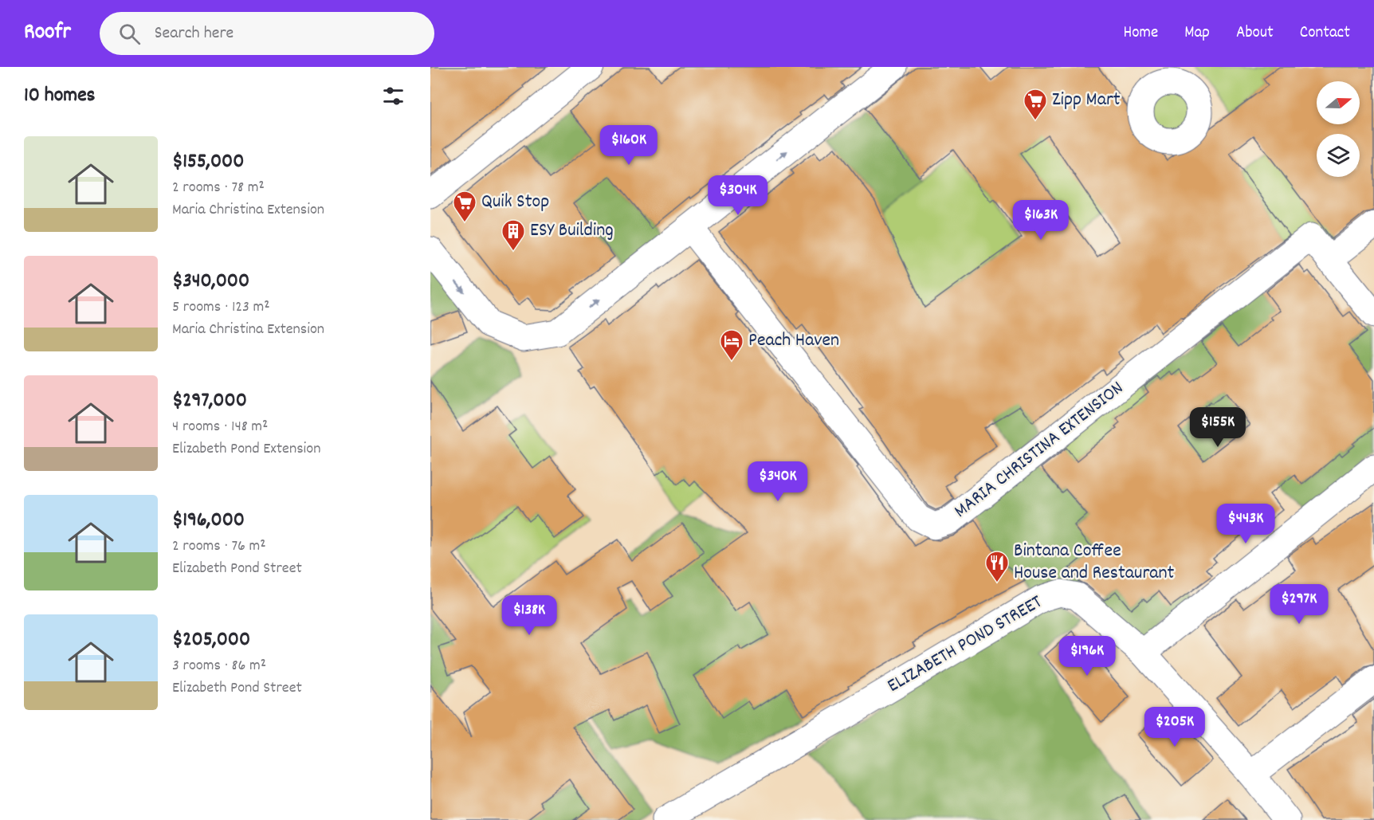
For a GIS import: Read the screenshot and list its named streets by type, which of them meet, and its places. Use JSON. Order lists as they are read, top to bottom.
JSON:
{
  "streets": {
    "street": ["MARIA CHRISTINA EXTENSION", "ELIZABETH POND STREET"]
  },
  "places": {
    "supermarket": ["Zipp Mart", "Quik Stop"],
    "building": ["ESY Building"],
    "hotel": ["Peach Haven"],
    "restaurant": ["Bintana Coffee House and Restaurant"]
  },
  "north": "right",
  "page": {
    "header": "Roofr",
    "search": "Search here",
    "nav": [
      "Home",
      "Map",
      "About",
      "Contact"
    ],
    "heading": "10 homes",
    "list": [
      {
        "name": "$155,000",
        "note": "2 rooms · 78 m² · Maria Christina Extension"
      },
      {
        "name": "$340,000",
        "note": "5 rooms · 123 m² · Maria Christina Extension"
      },
      {
        "name": "$297,000",
        "note": "4 rooms · 148 m² · Elizabeth Pond Extension"
      },
      {
        "name": "$196,000",
        "note": "2 rooms · 76 m² · Elizabeth Pond Street"
      },
      {
        "name": "$205,000",
        "note": "3 rooms · 86 m² · Elizabeth Pond Street"
      }
    ],
    "price": [
      "$160K",
      "$304K",
      "$163K",
      "$155K",
      "$340K",
      "$443K",
      "$297K",
      "$138K",
      "$196K",
      "$205K"
    ]
  }
}
